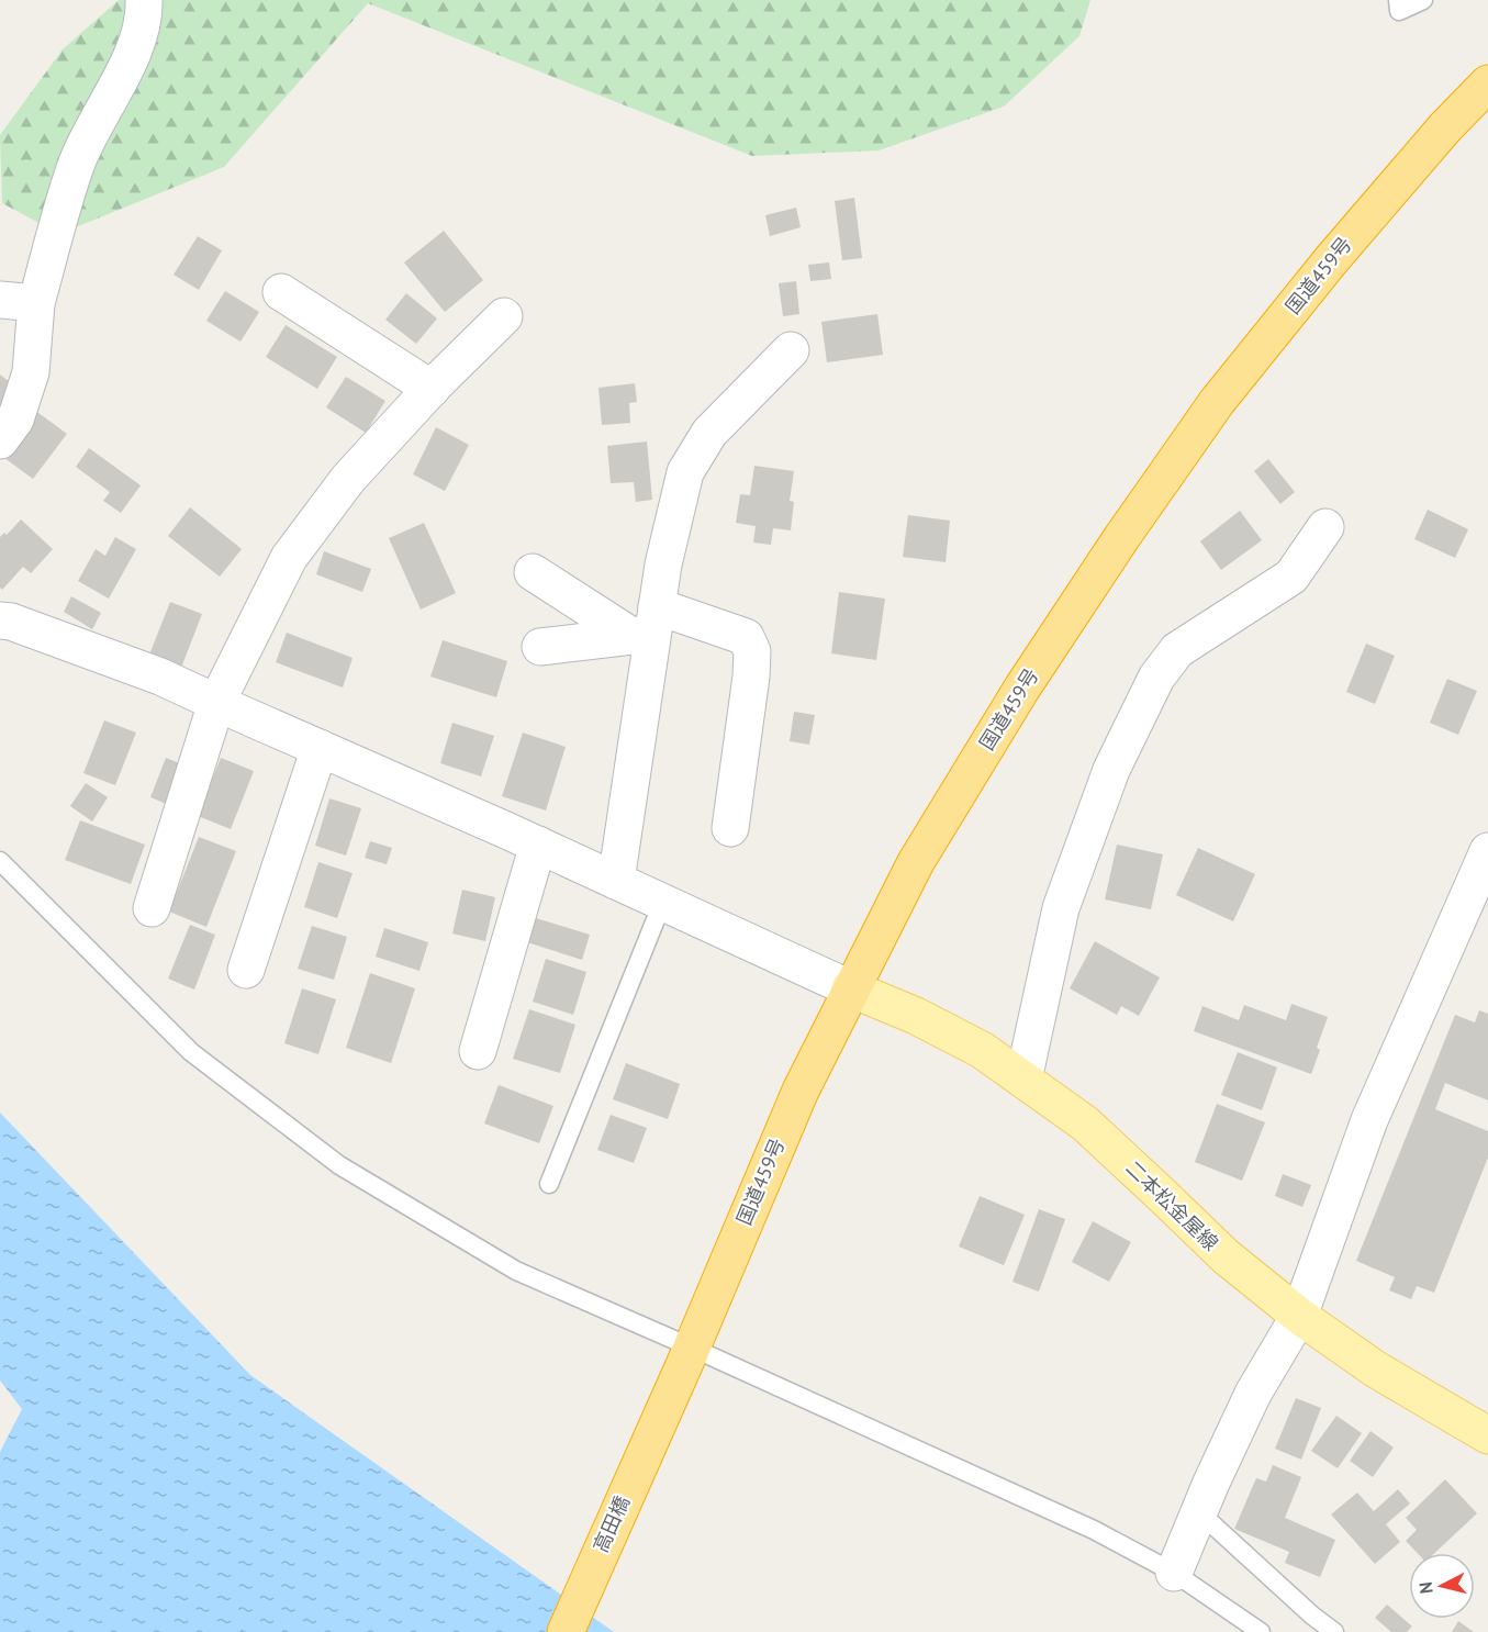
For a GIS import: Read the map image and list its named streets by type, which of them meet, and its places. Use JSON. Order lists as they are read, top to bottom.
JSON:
{
  "streets": {
    "highway": ["国道459号", "高田橋"],
    "main road": ["二本松金屋線"]
  },
  "crossings": [
    ["国道459号", "二本松金屋線"],
    ["国道459号", "高田橋"]
  ],
  "north": "left"
}
